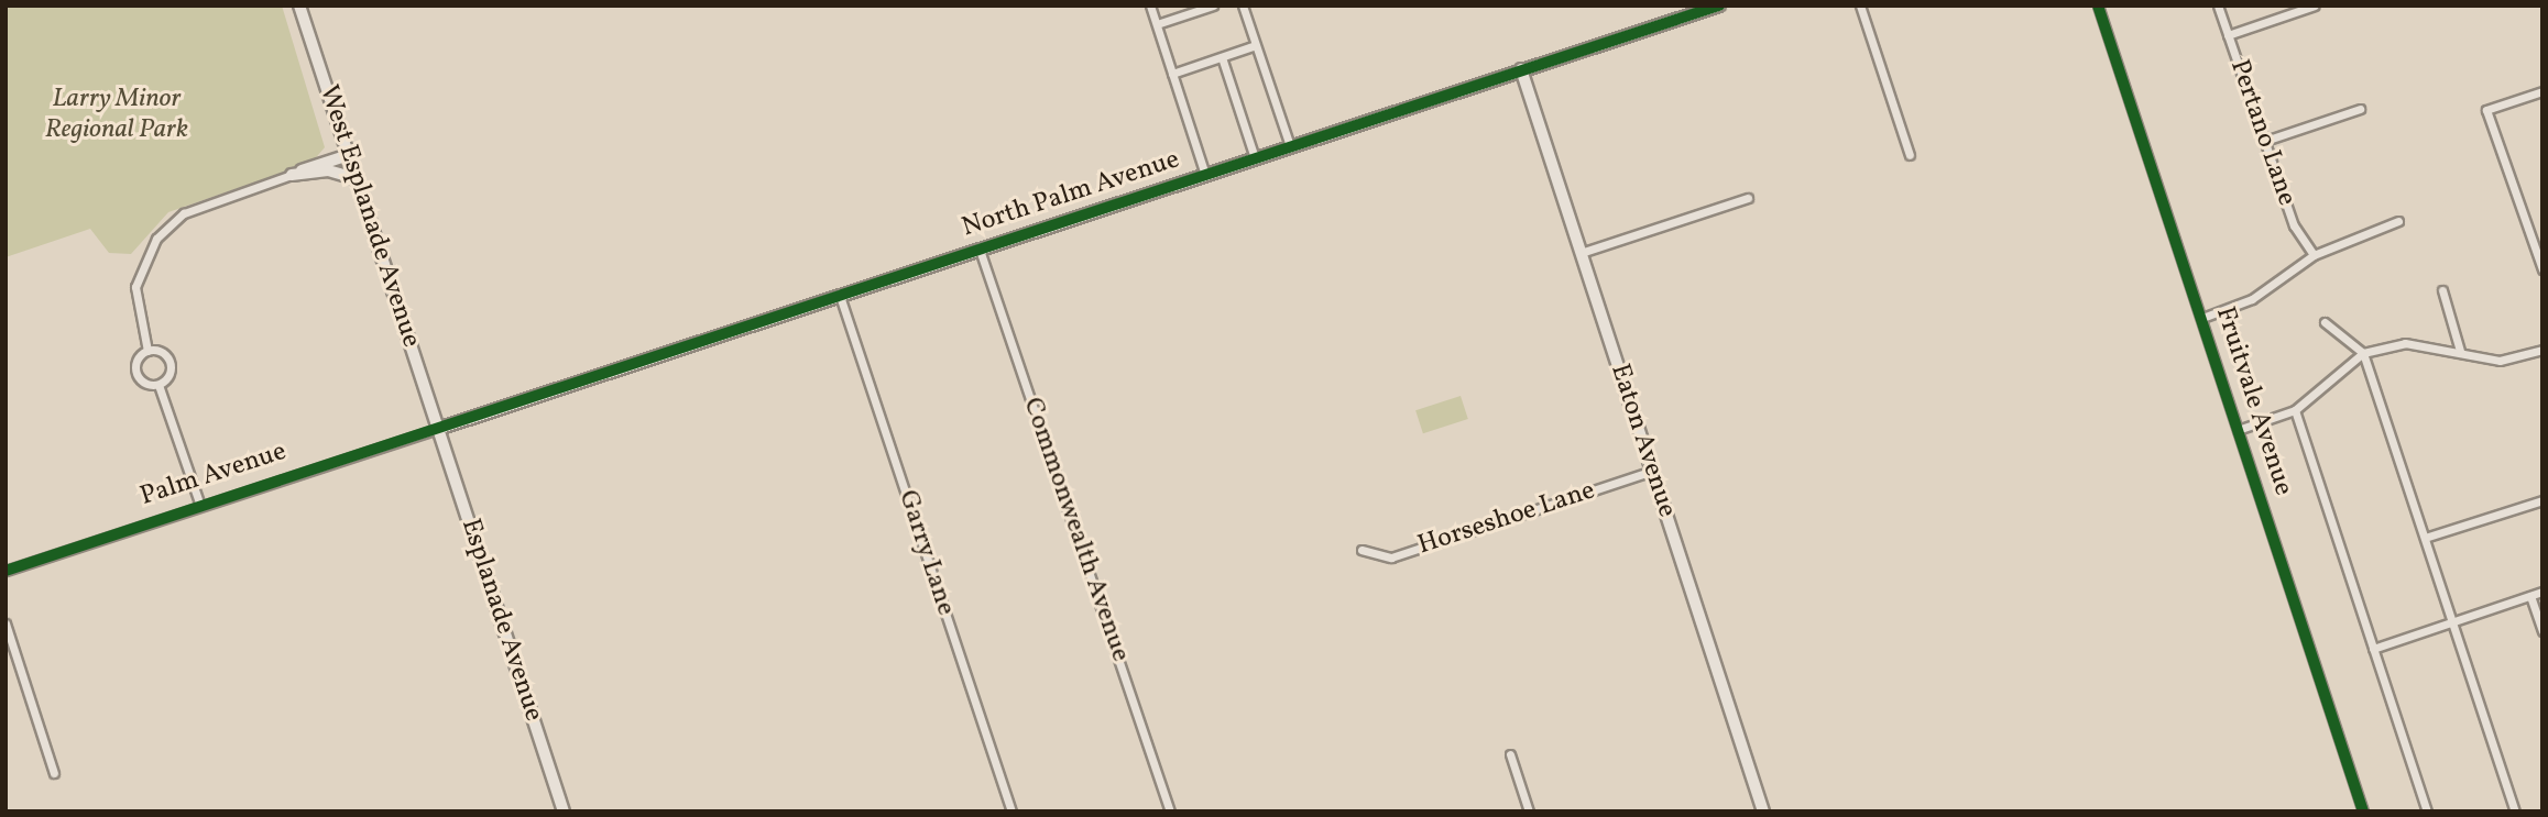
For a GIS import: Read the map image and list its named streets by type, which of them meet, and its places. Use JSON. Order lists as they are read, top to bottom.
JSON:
{
  "streets": {
    "street": [
      "Pertano Lane",
      "North Palm Avenue",
      "West Esplanade Avenue",
      "Fruitvale Avenue",
      "Eaton Avenue",
      "Palm Avenue",
      "Horseshoe Lane",
      "Commonwealth Avenue",
      "Garry Lane",
      "Esplanade Avenue"
    ]
  },
  "crossings": [
    ["North Palm Avenue", "West Esplanade Avenue"],
    ["North Palm Avenue", "Eaton Avenue"],
    ["North Palm Avenue", "Palm Avenue"],
    ["North Palm Avenue", "Commonwealth Avenue"],
    ["North Palm Avenue", "Garry Lane"],
    ["North Palm Avenue", "Esplanade Avenue"],
    ["West Esplanade Avenue", "Palm Avenue"],
    ["West Esplanade Avenue", "Esplanade Avenue"],
    ["Eaton Avenue", "Horseshoe Lane"],
    ["Palm Avenue", "Esplanade Avenue"]
  ],
  "parks": ["Larry Minor Regional Park"]
}
